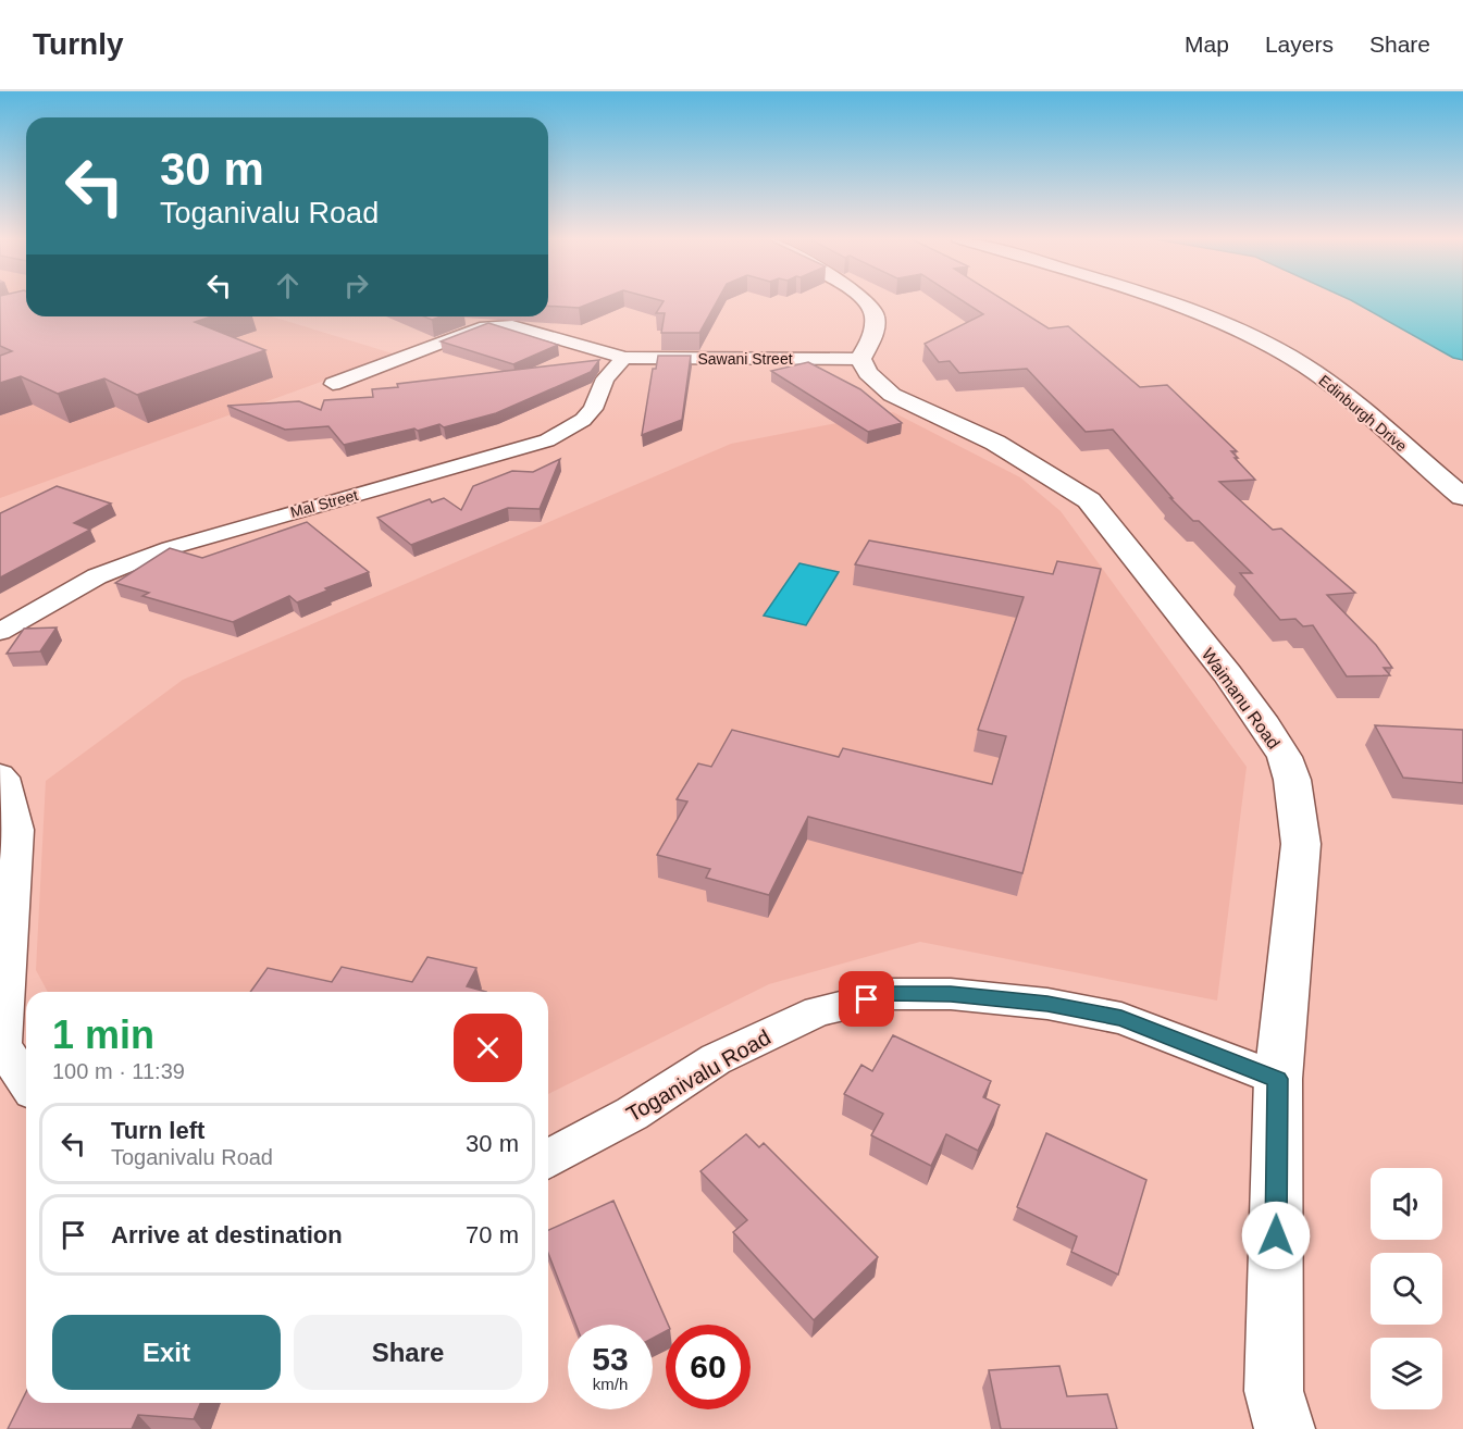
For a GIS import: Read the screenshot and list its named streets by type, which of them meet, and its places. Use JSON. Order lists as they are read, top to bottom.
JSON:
{
  "streets": {
    "main road": ["Edinburgh Drive", "Waimanu Road"],
    "street": ["Sawani Street", "Mal Street", "Toganivalu Road"]
  },
  "crossings": [
    ["Sawani Street", "Mal Street"],
    ["Sawani Street", "Waimanu Road"],
    ["Waimanu Road", "Toganivalu Road"]
  ],
  "page": {
    "header": "Turnly",
    "nav": ["Map", "Layers", "Share"],
    "turn": ["30 m", "Toganivalu Road"],
    "heading": ["1 min", "100 m · 11:39"],
    "list": [
      {
        "name": "Turn left",
        "note": "Toganivalu Road",
        "value": "30 m"
      },
      {
        "name": "Arrive at destination",
        "value": "70 m"
      }
    ],
    "buttons": ["Exit", "Share"],
    "speed": "53 km/h",
    "limit": "60"
  }
}
